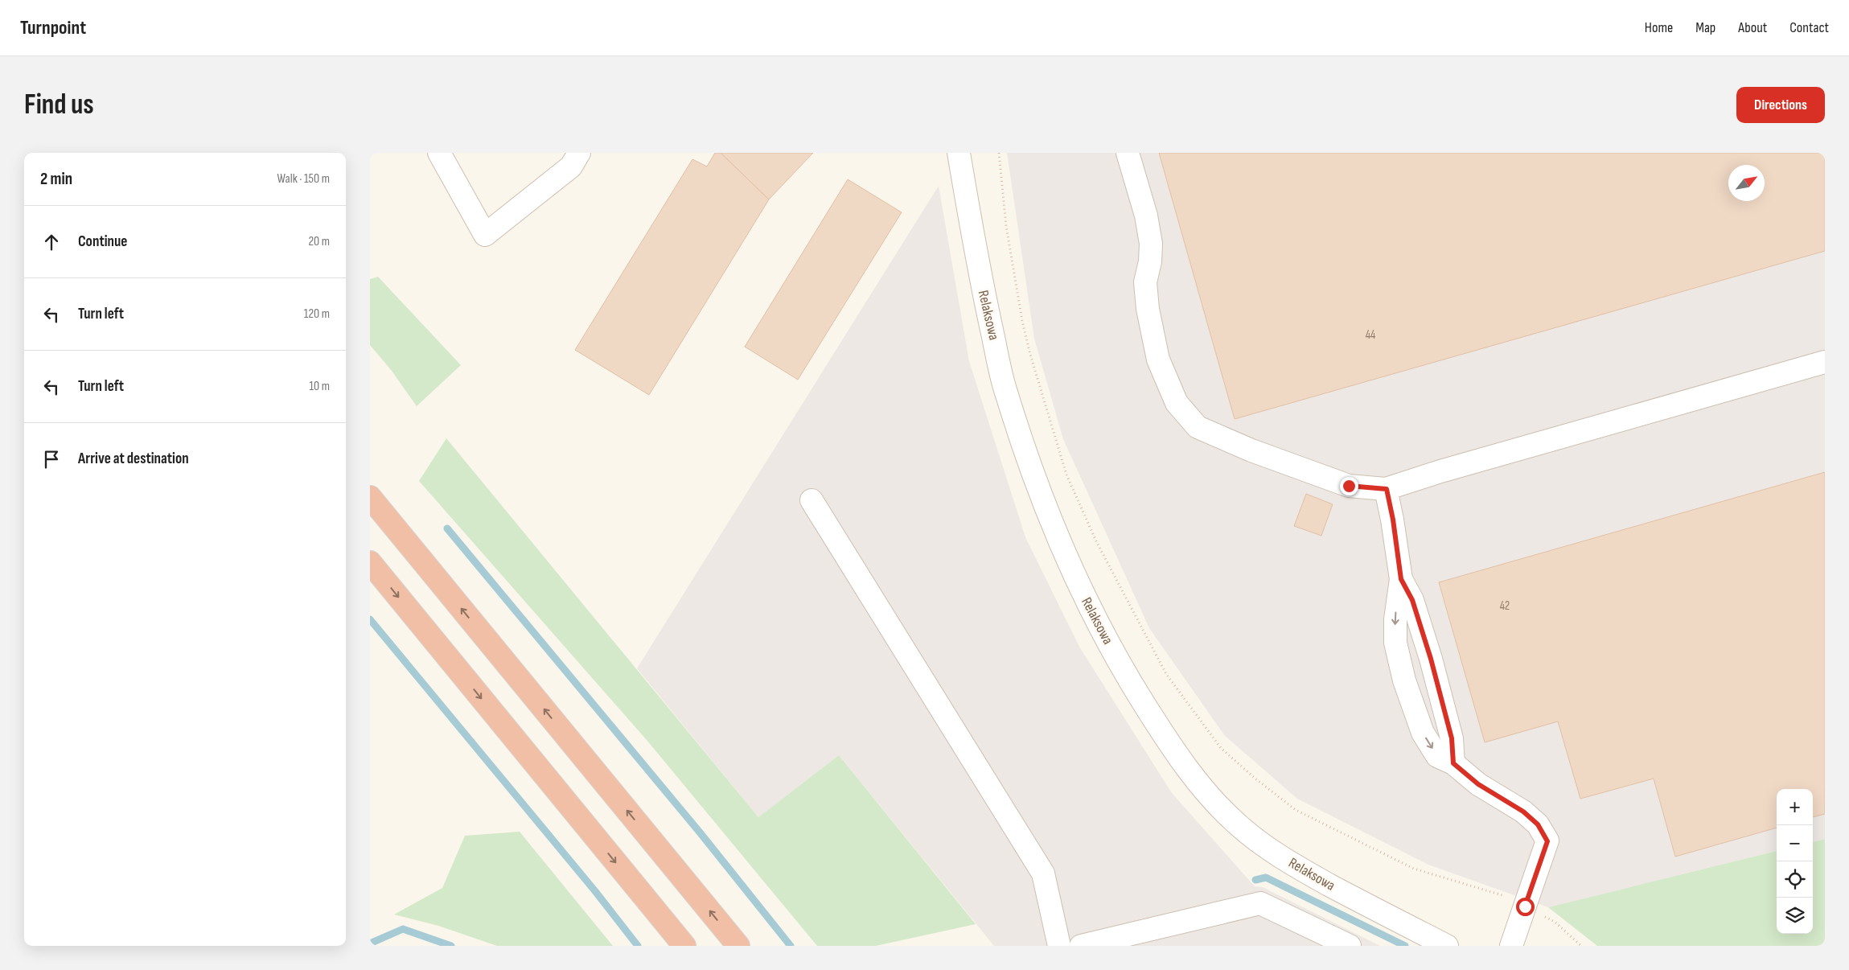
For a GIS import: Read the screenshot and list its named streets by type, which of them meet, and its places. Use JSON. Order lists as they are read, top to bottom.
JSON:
{
  "streets": {
    "street": ["Relaksowa"]
  },
  "house_numbers": ["44", "42"],
  "north": "top right",
  "page": {
    "header": "Turnpoint",
    "nav": [
      "Home",
      "Map",
      "About",
      "Contact"
    ],
    "buttons": "Directions",
    "title": "Find us",
    "heading": ["2 min", "Walk · 150 m"],
    "list": [
      ["Continue", "20 m"],
      ["Turn left", "120 m"],
      ["Turn left", "10 m"],
      "Arrive at destination"
    ],
    "map_buttons": ["+", "−"]
  }
}
